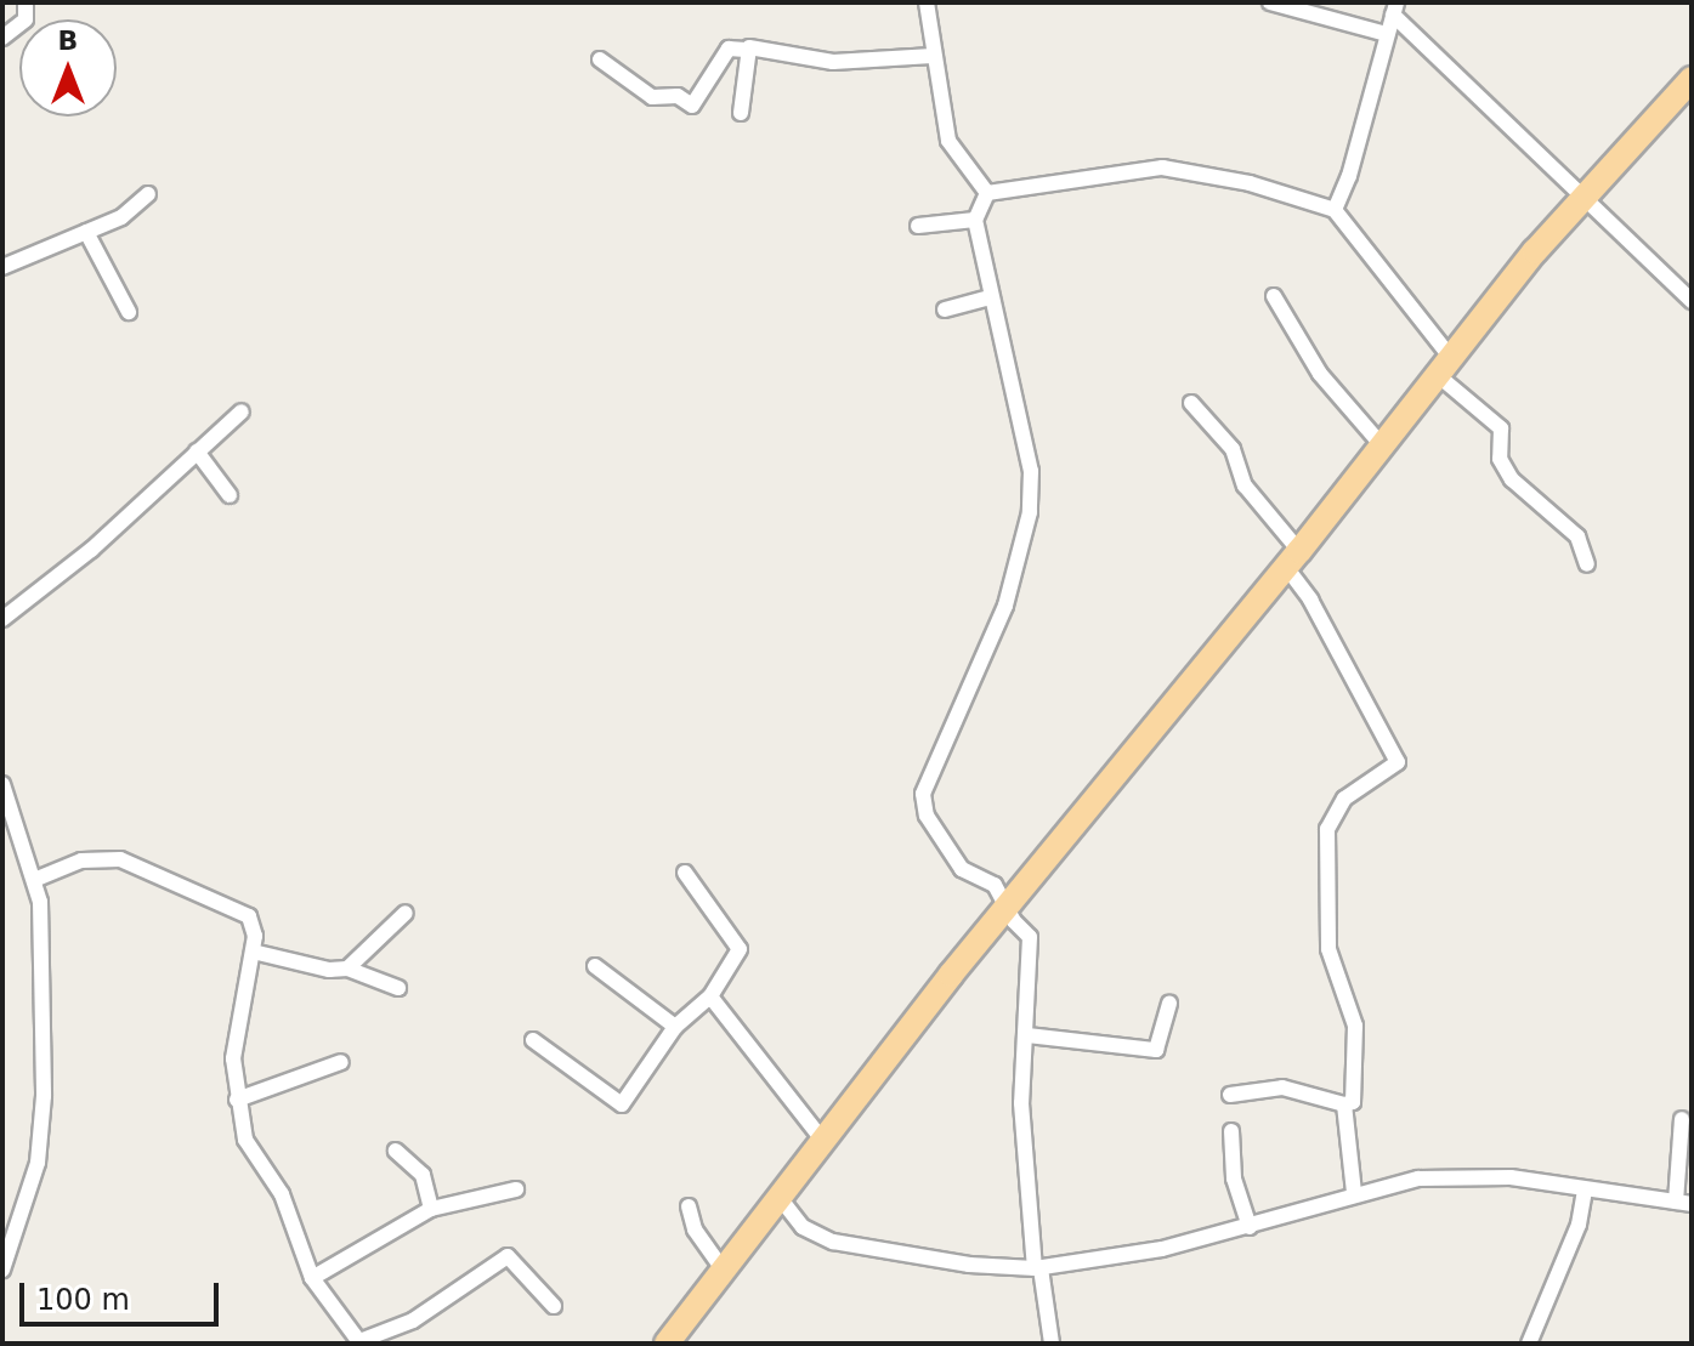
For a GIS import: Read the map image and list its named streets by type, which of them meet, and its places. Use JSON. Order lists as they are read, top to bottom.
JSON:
{
  "scale_bar": "100 m",
  "north": "top"
}
